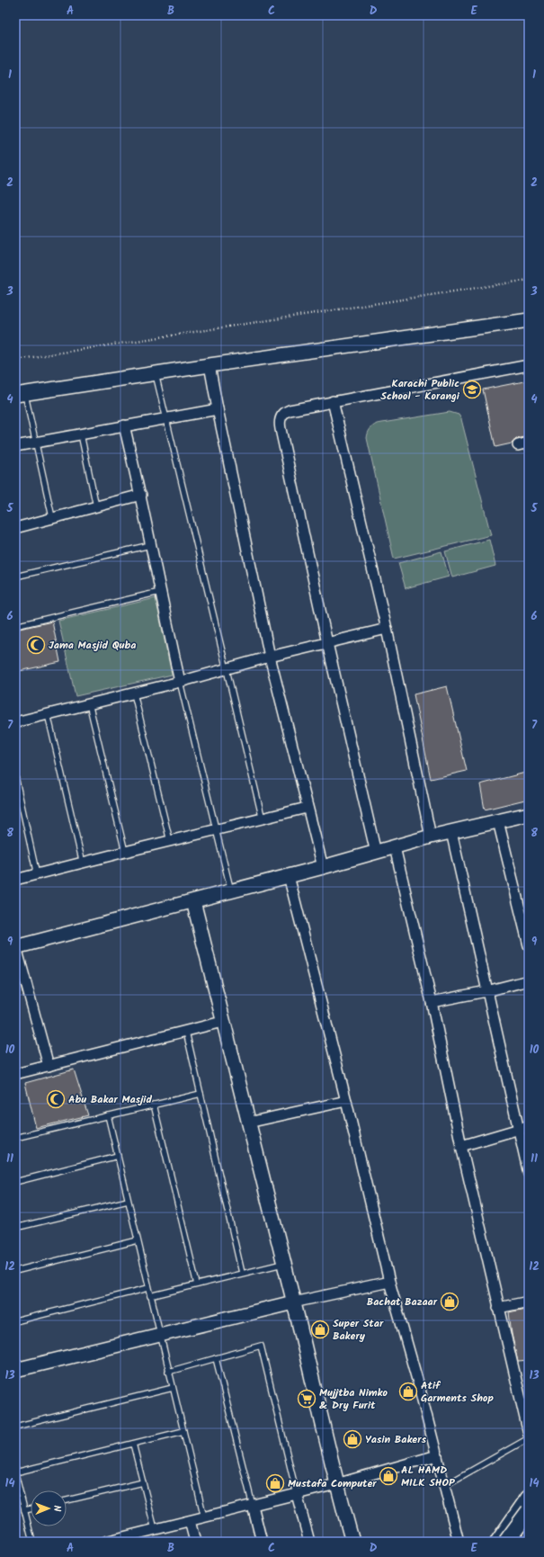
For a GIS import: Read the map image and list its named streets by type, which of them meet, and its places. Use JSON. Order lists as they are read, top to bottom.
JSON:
{
  "places": {
    "school or university": ["Karachi Public School - Korangi"],
    "mosque": ["Jama Masjid Quba", "Abu Bakar Masjid"],
    "shop": [
      "Bachat Bazaar",
      "Super Star Bakery",
      "Atif Garments Shop",
      "Yasin Bakers",
      "AL HAMD MILK SHOP",
      "Mustafa Computer"
    ],
    "supermarket": ["Mujjtba Nimko & Dry Furit"]
  },
  "north": "right",
  "grid": {
    "columns": [
      "A",
      "B",
      "C",
      "D",
      "E"
    ],
    "rows": [
      "1",
      "2",
      "3",
      "4",
      "5",
      "6",
      "7",
      "8",
      "9",
      "10",
      "11",
      "12",
      "13",
      "14"
    ]
  }
}
